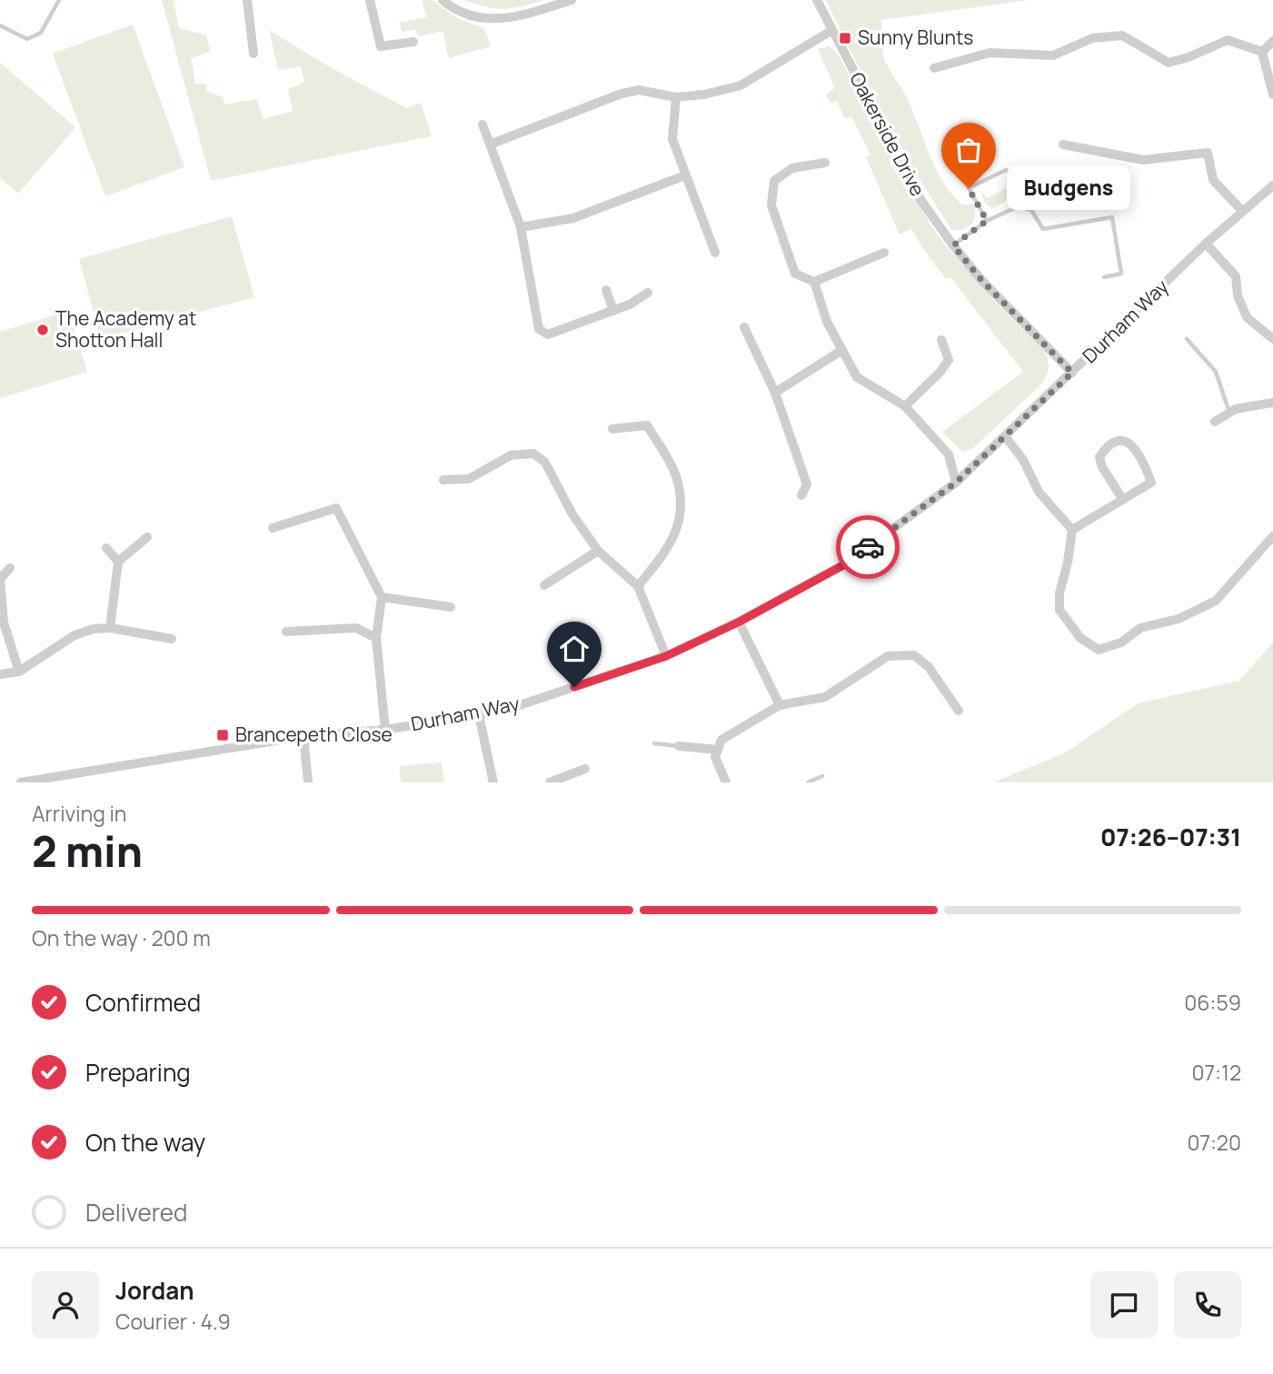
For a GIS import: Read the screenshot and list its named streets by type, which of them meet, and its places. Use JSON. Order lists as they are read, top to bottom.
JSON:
{
  "streets": {
    "street": ["Oakerside Drive", "Durham Way"]
  },
  "crossings": [
    ["Oakerside Drive", "Durham Way"]
  ],
  "places": {
    "transit": ["Sunny Blunts", "Brancepeth Close"],
    "other": ["Budgens", "The Academy at Shotton Hall"]
  },
  "page": {
    "bubble": "Budgens",
    "heading": ["2 min", "Arriving in", "07:26–07:31"],
    "panel": ["Jordan", "Courier · 4.9"],
    "bar": "On the way · 200 m",
    "list": [
      ["Confirmed", "06:59"],
      ["Preparing", "07:12"],
      ["On the way", "07:20"],
      "Delivered"
    ]
  }
}
